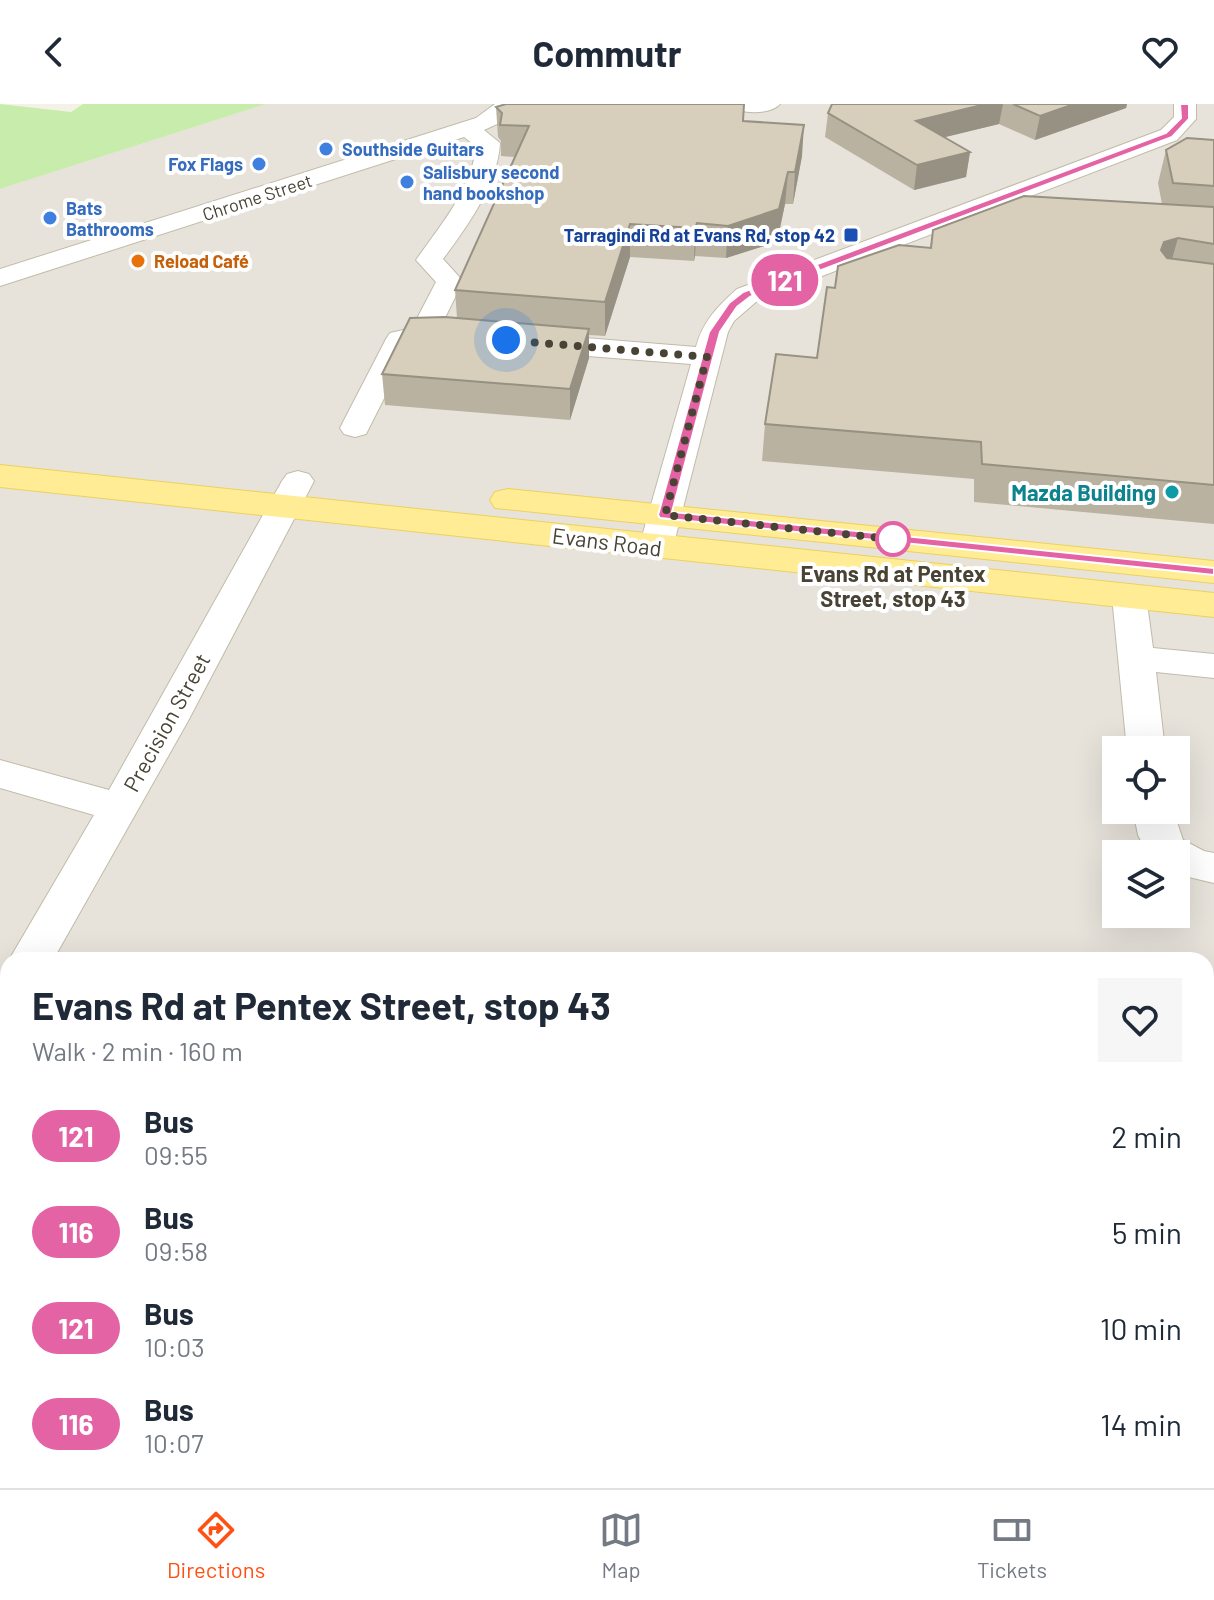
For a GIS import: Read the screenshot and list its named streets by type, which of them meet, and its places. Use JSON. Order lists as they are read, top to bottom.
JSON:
{
  "streets": {
    "main road": ["Evans Road"],
    "street": ["Chrome Street", "Precision Street"]
  },
  "crossings": [
    ["Evans Road", "Precision Street"]
  ],
  "places": {
    "other": [
      "Southside Guitars",
      "Fox Flags",
      "Salisbury second hand bookshop",
      "Bats Bathrooms",
      "Reload Café",
      "Mazda Building",
      "Evans Rd at Pentex Street, stop 43"
    ],
    "transit": ["Tarragindi Rd at Evans Rd, stop 42"]
  },
  "lines": ["bus line 121"],
  "page": {
    "header": "Commutr",
    "on_map": "121",
    "heading": ["Evans Rd at Pentex Street, stop 43", "Walk · 2 min · 160 m"],
    "list": [
      {
        "mark": "121",
        "name": "Bus",
        "note": "09:55",
        "value": "2 min"
      },
      {
        "mark": "116",
        "name": "Bus",
        "note": "09:58",
        "value": "5 min"
      },
      {
        "mark": "121",
        "name": "Bus",
        "note": "10:03",
        "value": "10 min"
      },
      {
        "mark": "116",
        "name": "Bus",
        "note": "10:07",
        "value": "14 min"
      }
    ],
    "tabs": ["Directions", "Map", "Tickets"]
  }
}
